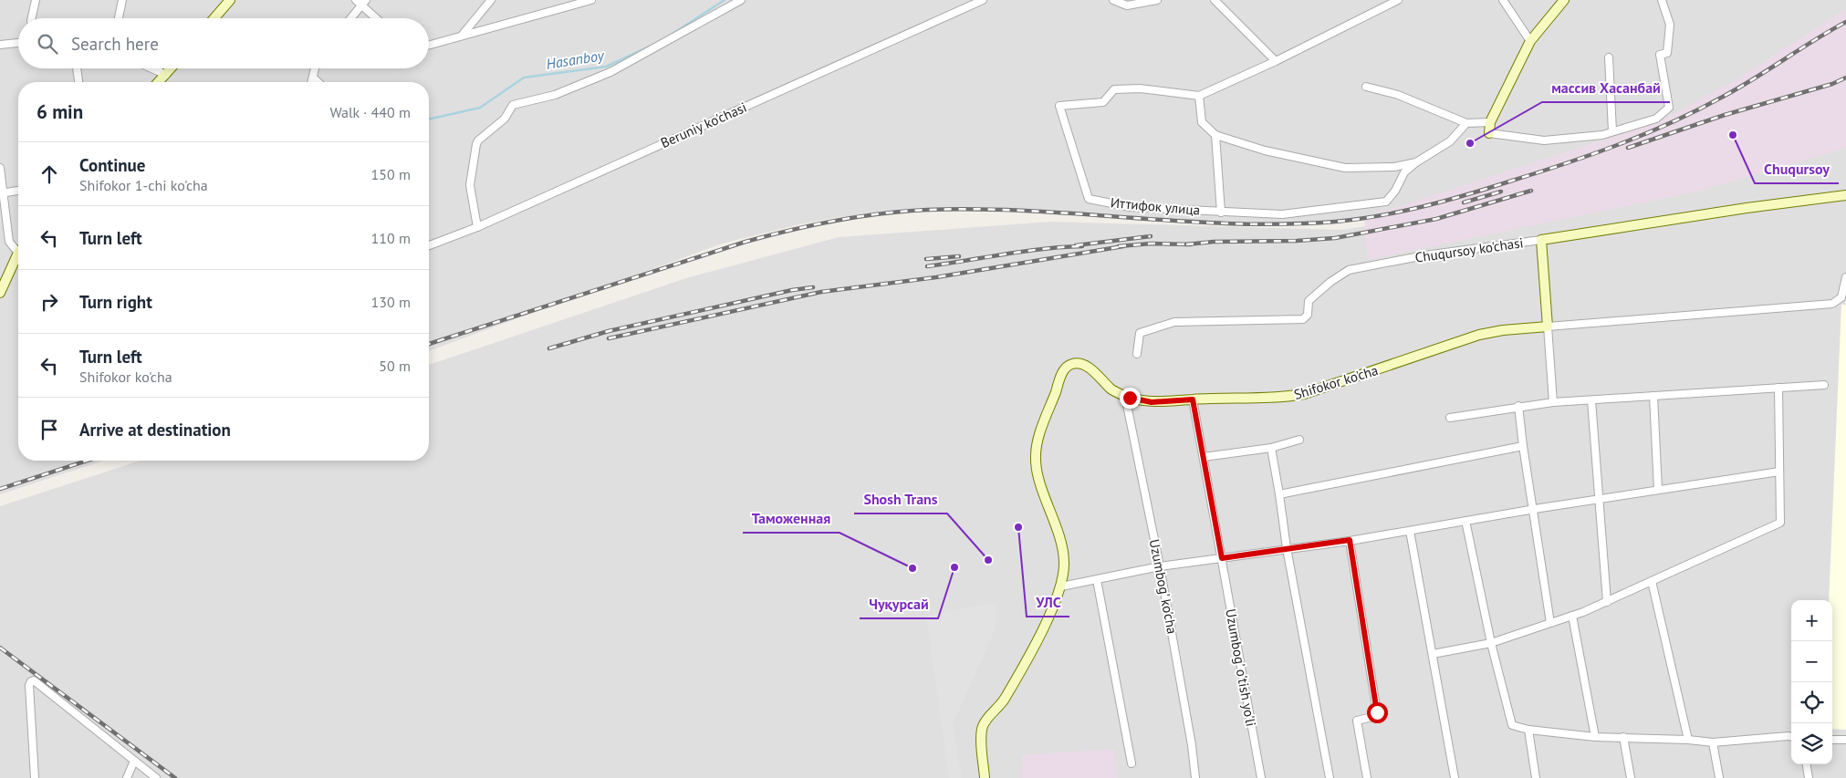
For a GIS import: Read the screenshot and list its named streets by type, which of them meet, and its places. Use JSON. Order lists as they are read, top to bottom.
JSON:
{
  "streets": {
    "street": [
      "Beruniy ko'chasi",
      "Иттифок улица",
      "Chuqursoy ko'chasi",
      "Shifokor ko'cha",
      "Uzumbog' ko'cha",
      "Uzumbog' o'tish yo'li"
    ]
  },
  "crossings": [
    ["Shifokor ko'cha", "Uzumbog' ko'cha"],
    ["Shifokor ko'cha", "Uzumbog' o'tish yo'li"]
  ],
  "water": ["Hasanboy"],
  "places": [
    "Chuqursoy",
    "массив Хасанбай",
    "УЛС",
    "Shosh Trans",
    "Чуқурсай",
    "Таможенная"
  ],
  "page": {
    "search": "Search here",
    "heading": ["6 min", "Walk · 440 m"],
    "list": [
      ["Continue", "Shifokor 1-chi ko'cha", "150 m"],
      ["Turn left", "110 m"],
      ["Turn right", "130 m"],
      ["Turn left", "Shifokor ko'cha", "50 m"],
      "Arrive at destination"
    ],
    "map_buttons": ["+", "−"]
  }
}
